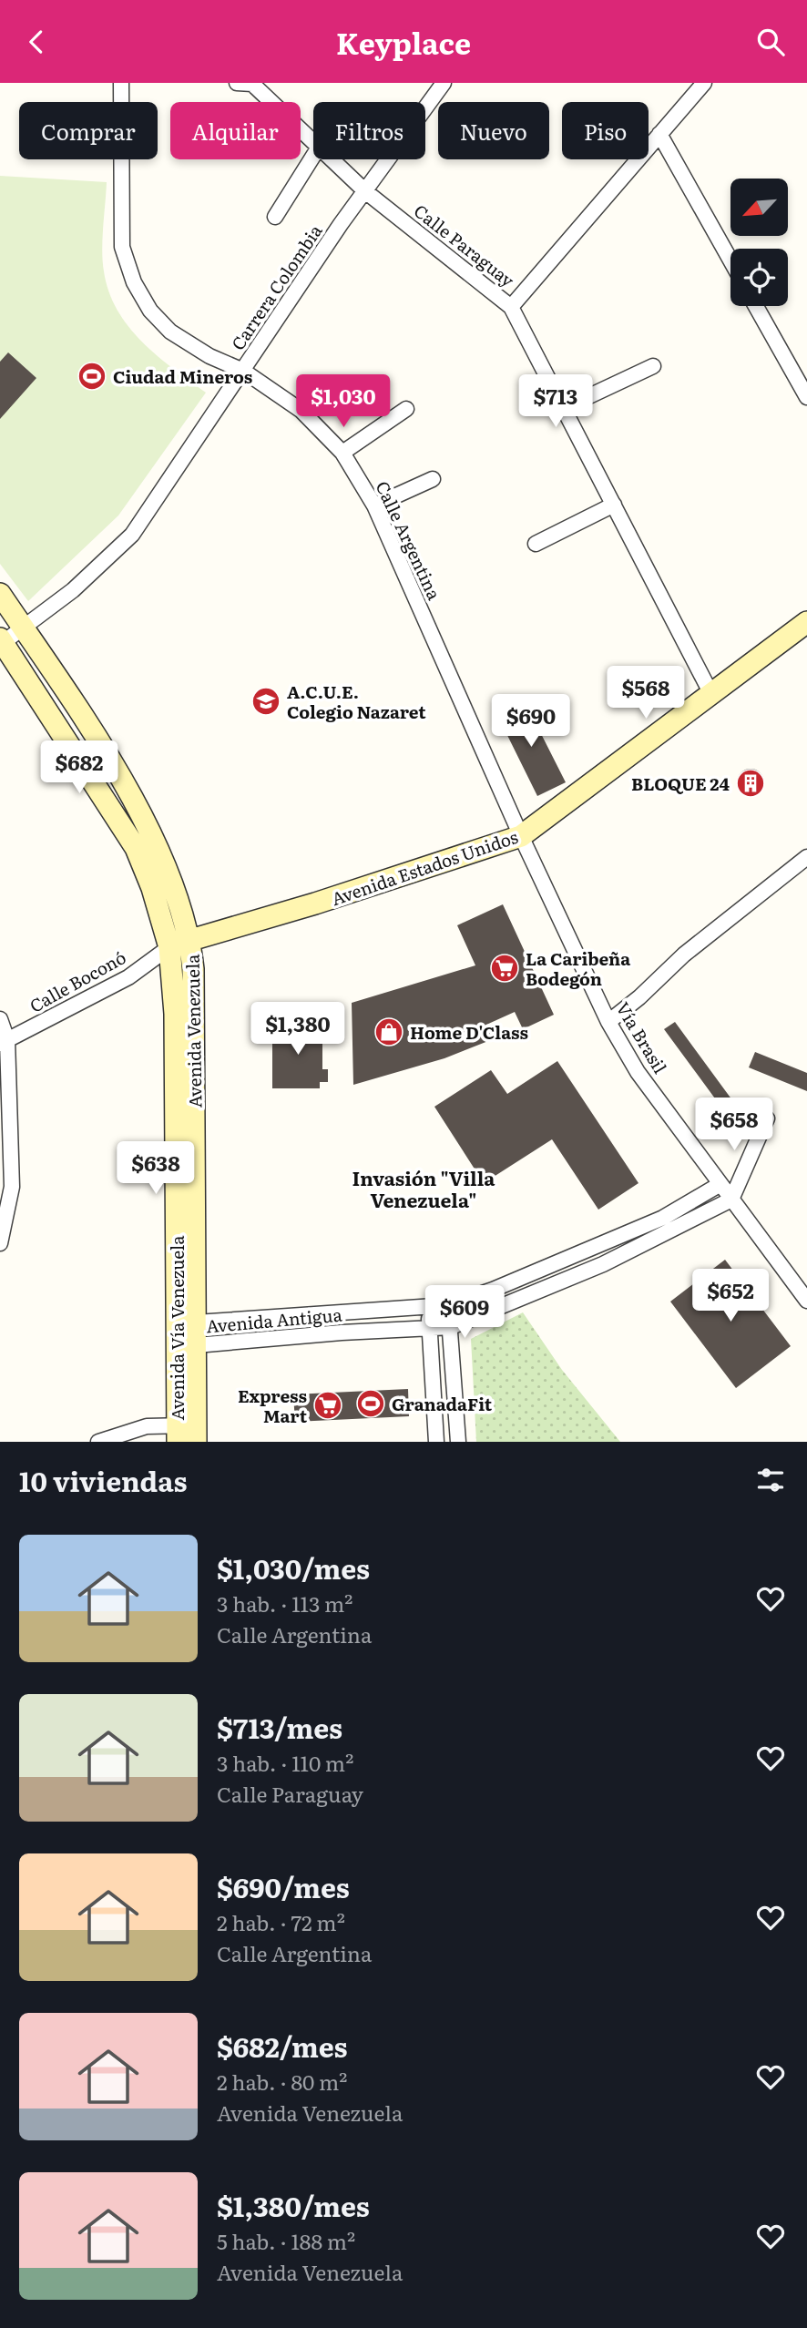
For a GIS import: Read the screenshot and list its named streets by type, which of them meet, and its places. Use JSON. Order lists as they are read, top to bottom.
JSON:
{
  "streets": {
    "street": [
      "Calle Paraguay",
      "Carrera Colombia",
      "Calle Argentina",
      "Avenida Estados Unidos",
      "Calle Boconó",
      "Avenida Venezuela",
      "Vía Brasil",
      "Avenida Antigua",
      "Avenida Vía Venezuela"
    ]
  },
  "crossings": [
    ["Calle Paraguay", "Carrera Colombia"],
    ["Calle Paraguay", "Avenida Estados Unidos"],
    ["Carrera Colombia", "Calle Argentina"],
    ["Carrera Colombia", "Avenida Venezuela"],
    ["Calle Argentina", "Avenida Estados Unidos"],
    ["Calle Argentina", "Vía Brasil"],
    ["Avenida Estados Unidos", "Calle Boconó"],
    ["Avenida Estados Unidos", "Avenida Venezuela"],
    ["Avenida Estados Unidos", "Vía Brasil"],
    ["Avenida Estados Unidos", "Avenida Vía Venezuela"],
    ["Calle Boconó", "Avenida Venezuela"],
    ["Calle Boconó", "Avenida Vía Venezuela"],
    ["Avenida Venezuela", "Avenida Antigua"],
    ["Avenida Venezuela", "Avenida Vía Venezuela"],
    ["Vía Brasil", "Avenida Antigua"],
    ["Avenida Antigua", "Avenida Vía Venezuela"]
  ],
  "districts": ["Invasión \"Villa Venezuela\""],
  "places": {
    "sports": ["Ciudad Mineros", "GranadaFit"],
    "school or university": ["A.C.U.E. Colegio Nazaret"],
    "building": ["BLOQUE 24"],
    "supermarket": ["La Caribeña Bodegón", "Express Mart"],
    "shop": ["Home D'Class"]
  },
  "north": "bottom left",
  "page": {
    "header": "Keyplace",
    "chip": [
      "Comprar",
      "Alquilar",
      "Filtros",
      "Nuevo",
      "Piso"
    ],
    "price": [
      "$1,030",
      "$713",
      "$568",
      "$690",
      "$682",
      "$1,380",
      "$658",
      "$638",
      "$652",
      "$609"
    ],
    "heading": "10 viviendas",
    "list": [
      {
        "name": "$1,030/mes",
        "note": "3 hab. · 113 m² · Calle Argentina"
      },
      {
        "name": "$713/mes",
        "note": "3 hab. · 110 m² · Calle Paraguay"
      },
      {
        "name": "$690/mes",
        "note": "2 hab. · 72 m² · Calle Argentina"
      },
      {
        "name": "$682/mes",
        "note": "2 hab. · 80 m² · Avenida Venezuela"
      },
      {
        "name": "$1,380/mes",
        "note": "5 hab. · 188 m² · Avenida Venezuela"
      }
    ]
  }
}
